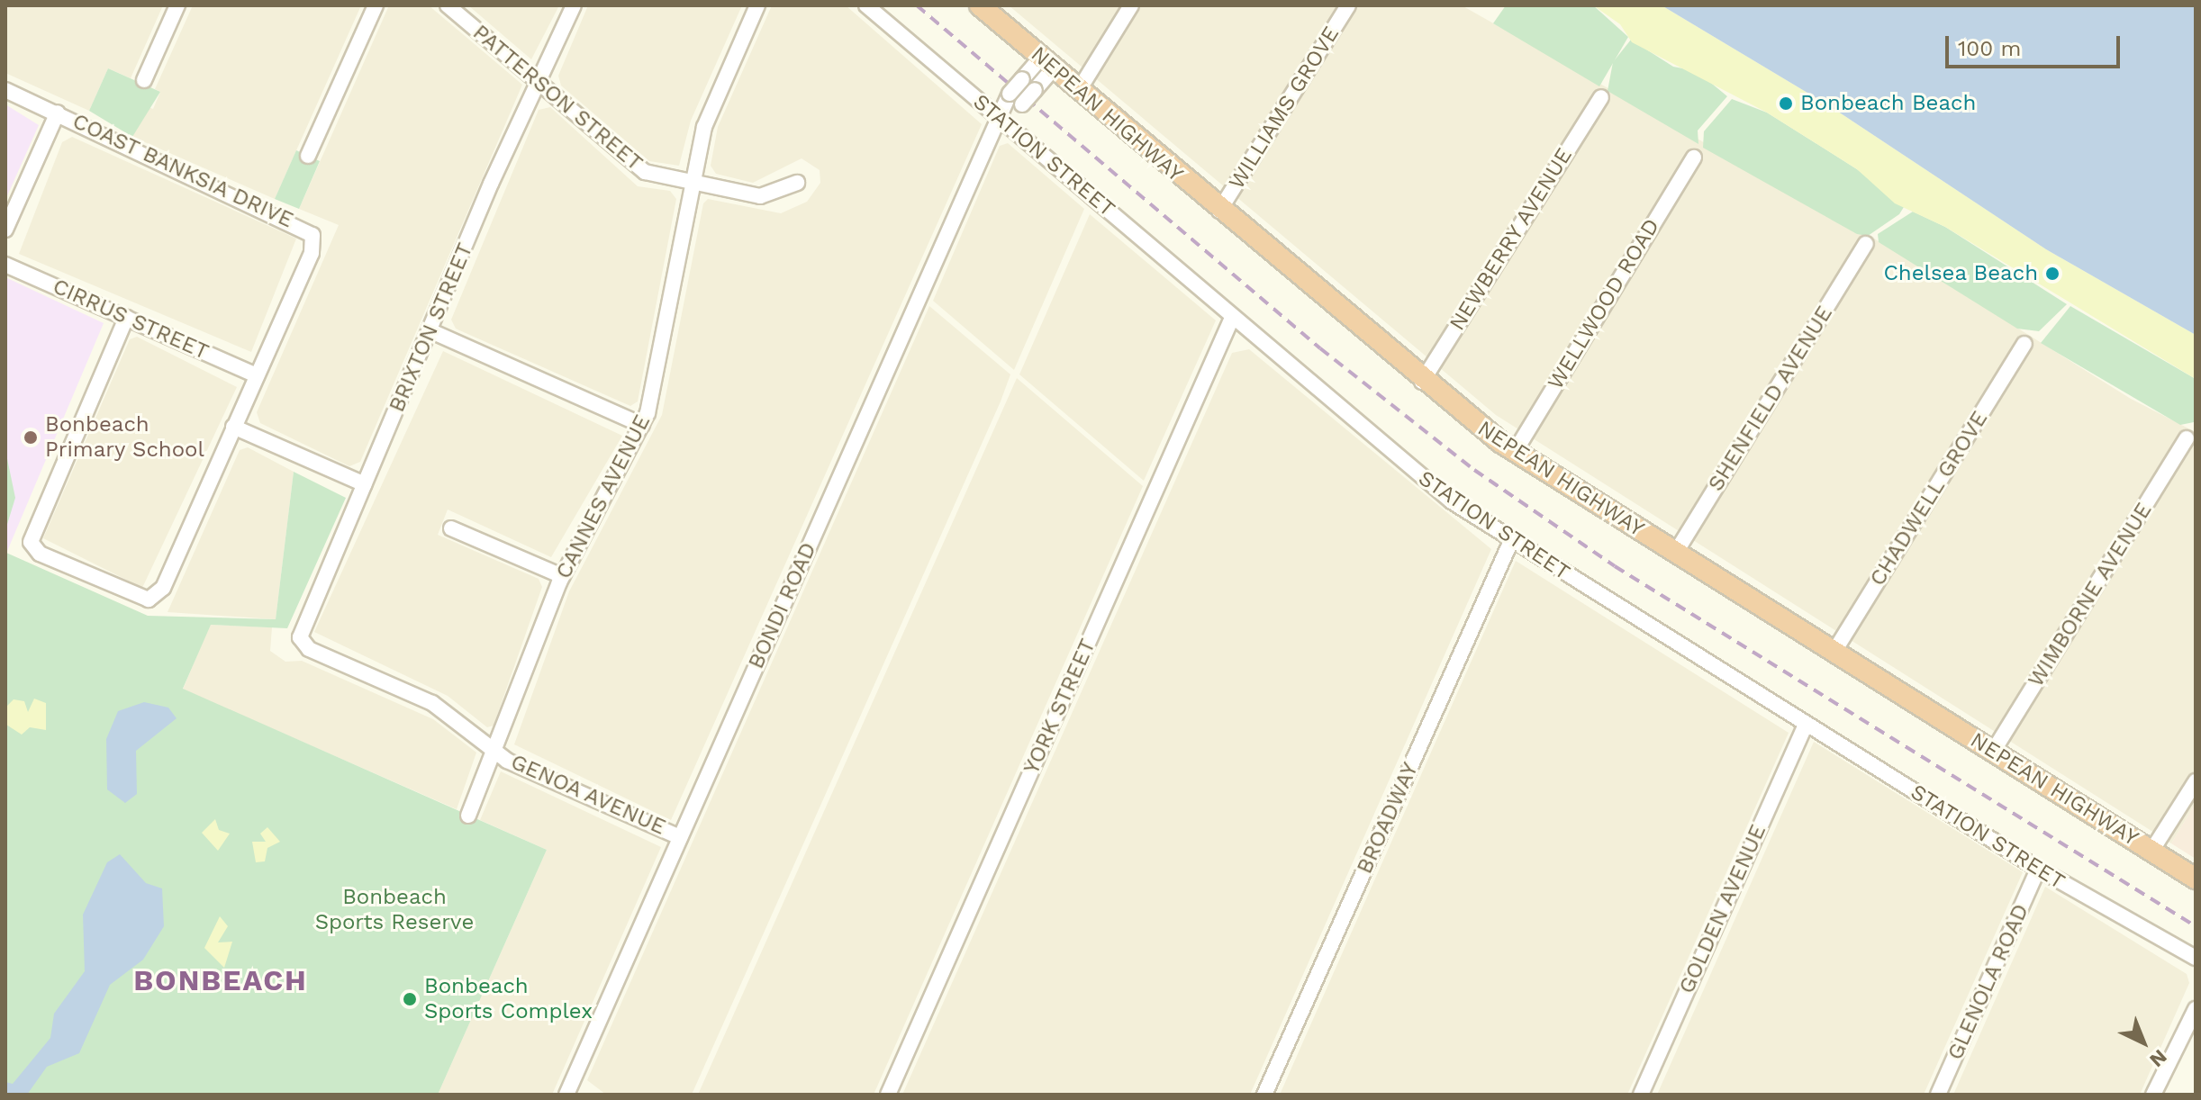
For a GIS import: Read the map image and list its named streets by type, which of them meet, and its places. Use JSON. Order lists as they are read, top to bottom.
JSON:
{
  "streets": {
    "highway": ["NEPEAN HIGHWAY"],
    "street": [
      "PATTERSON STREET",
      "WILLIAMS GROVE",
      "STATION STREET",
      "COAST BANKSIA DRIVE",
      "NEWBERRY AVENUE",
      "WELLWOOD ROAD",
      "CIRRUS STREET",
      "BRIXTON STREET",
      "SHENFIELD AVENUE",
      "CANNES AVENUE",
      "CHADWELL GROVE",
      "WIMBORNE AVENUE",
      "BONDI ROAD",
      "YORK STREET",
      "GENOA AVENUE",
      "BROADWAY",
      "GOLDEN AVENUE",
      "GLENOLA ROAD"
    ]
  },
  "crossings": [
    ["PATTERSON STREET", "BRIXTON STREET"],
    ["PATTERSON STREET", "CANNES AVENUE"],
    ["WILLIAMS GROVE", "NEPEAN HIGHWAY"],
    ["NEPEAN HIGHWAY", "NEWBERRY AVENUE"],
    ["NEPEAN HIGHWAY", "WELLWOOD ROAD"],
    ["NEPEAN HIGHWAY", "SHENFIELD AVENUE"],
    ["NEPEAN HIGHWAY", "CHADWELL GROVE"],
    ["NEPEAN HIGHWAY", "WIMBORNE AVENUE"],
    ["NEPEAN HIGHWAY", "BONDI ROAD"],
    ["STATION STREET", "BONDI ROAD"],
    ["STATION STREET", "YORK STREET"],
    ["STATION STREET", "BROADWAY"],
    ["STATION STREET", "GOLDEN AVENUE"],
    ["STATION STREET", "GLENOLA ROAD"],
    ["COAST BANKSIA DRIVE", "CIRRUS STREET"],
    ["BRIXTON STREET", "GENOA AVENUE"],
    ["CANNES AVENUE", "GENOA AVENUE"],
    ["BONDI ROAD", "GENOA AVENUE"]
  ],
  "districts": ["BONBEACH"],
  "parks": ["Bonbeach Sports Reserve"],
  "places": [
    "Bonbeach Beach",
    "Chelsea Beach",
    "Bonbeach Primary School",
    "Bonbeach Sports Complex"
  ],
  "scale_bar": "100 m",
  "north": "bottom right"
}
